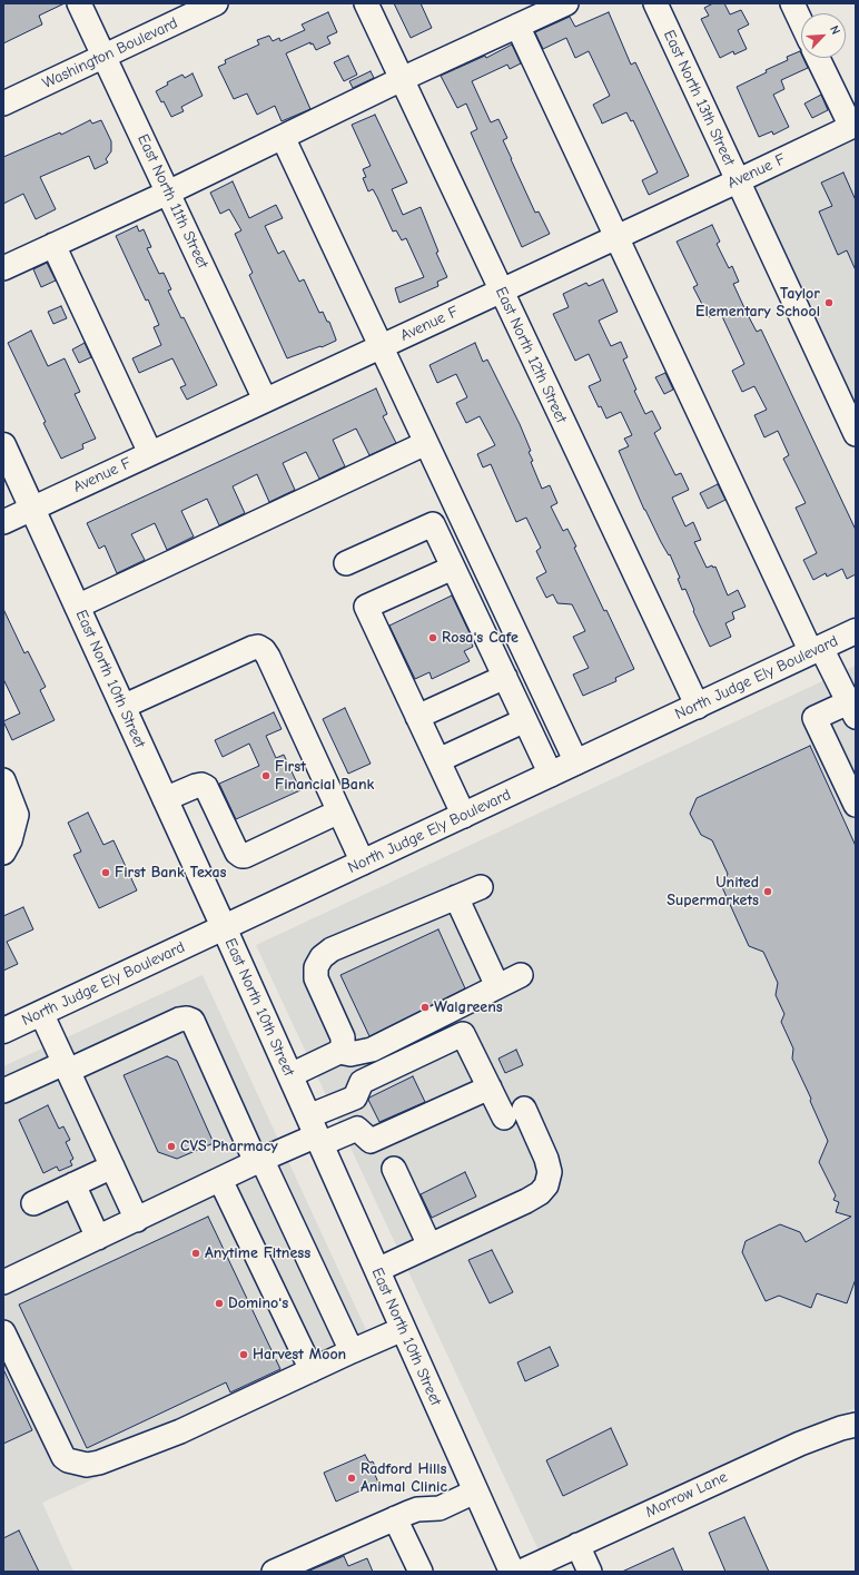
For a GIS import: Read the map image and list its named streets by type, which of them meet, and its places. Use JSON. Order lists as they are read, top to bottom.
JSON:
{
  "streets": {
    "main road": ["North Judge Ely Boulevard", "East North 10th Street"],
    "street": [
      "Washington Boulevard",
      "East North 13th Street",
      "Avenue F",
      "East North 11th Street",
      "East North 12th Street",
      "Morrow Lane"
    ]
  },
  "crossings": [
    ["Washington Boulevard", "East North 11th Street"],
    ["East North 13th Street", "Avenue F"],
    ["Avenue F", "East North 11th Street"],
    ["Avenue F", "East North 12th Street"],
    ["Avenue F", "East North 10th Street"],
    ["East North 12th Street", "North Judge Ely Boulevard"],
    ["North Judge Ely Boulevard", "East North 10th Street"]
  ],
  "places": [
    "Taylor Elementary School",
    "Rosa's Cafe",
    "First Financial Bank",
    "First Bank Texas",
    "United Supermarkets",
    "Walgreens",
    "CVS Pharmacy",
    "Anytime Fitness",
    "Domino's",
    "Harvest Moon",
    "Radford Hills Animal Clinic"
  ],
  "north": "top right"
}
